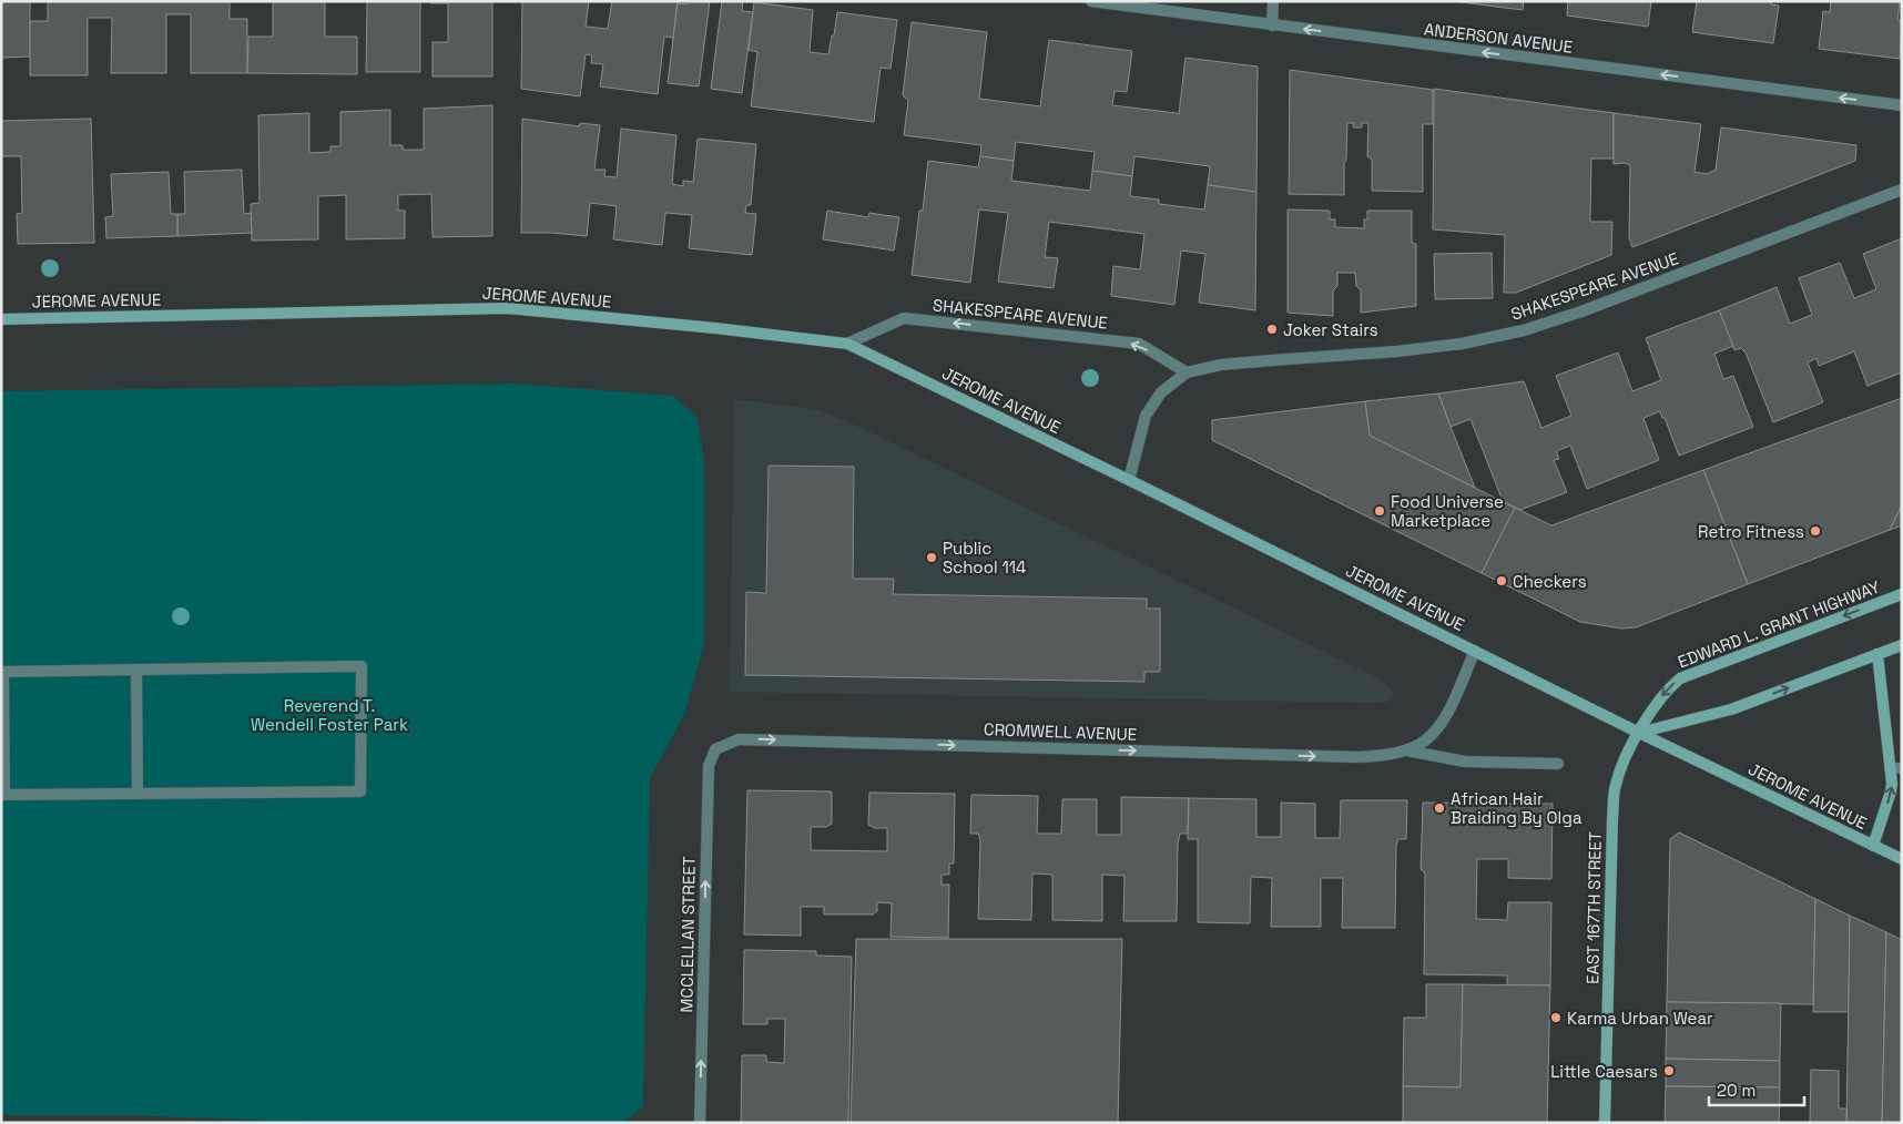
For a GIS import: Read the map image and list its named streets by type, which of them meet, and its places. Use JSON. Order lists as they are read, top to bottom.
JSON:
{
  "streets": {
    "main road": ["JEROME AVENUE", "EDWARD L. GRANT HIGHWAY", "EAST 167TH STREET"],
    "street": [
      "ANDERSON AVENUE",
      "SHAKESPEARE AVENUE",
      "CROMWELL AVENUE",
      "MCCLELLAN STREET"
    ]
  },
  "crossings": [
    ["SHAKESPEARE AVENUE", "JEROME AVENUE"],
    ["JEROME AVENUE", "EDWARD L. GRANT HIGHWAY"],
    ["JEROME AVENUE", "CROMWELL AVENUE"],
    ["JEROME AVENUE", "EAST 167TH STREET"],
    ["EDWARD L. GRANT HIGHWAY", "EAST 167TH STREET"],
    ["CROMWELL AVENUE", "MCCLELLAN STREET"]
  ],
  "one_way": ["ANDERSON AVENUE", "CROMWELL AVENUE", "MCCLELLAN STREET"],
  "parks": ["Reverend T. Wendell Foster Park"],
  "places": [
    "Joker Stairs",
    "Food Universe Marketplace",
    "Retro Fitness",
    "Public School 114",
    "Checkers",
    "African Hair Braiding By Olga",
    "Karma Urban Wear",
    "Little Caesars"
  ],
  "scale_bar": "20 m"
}
